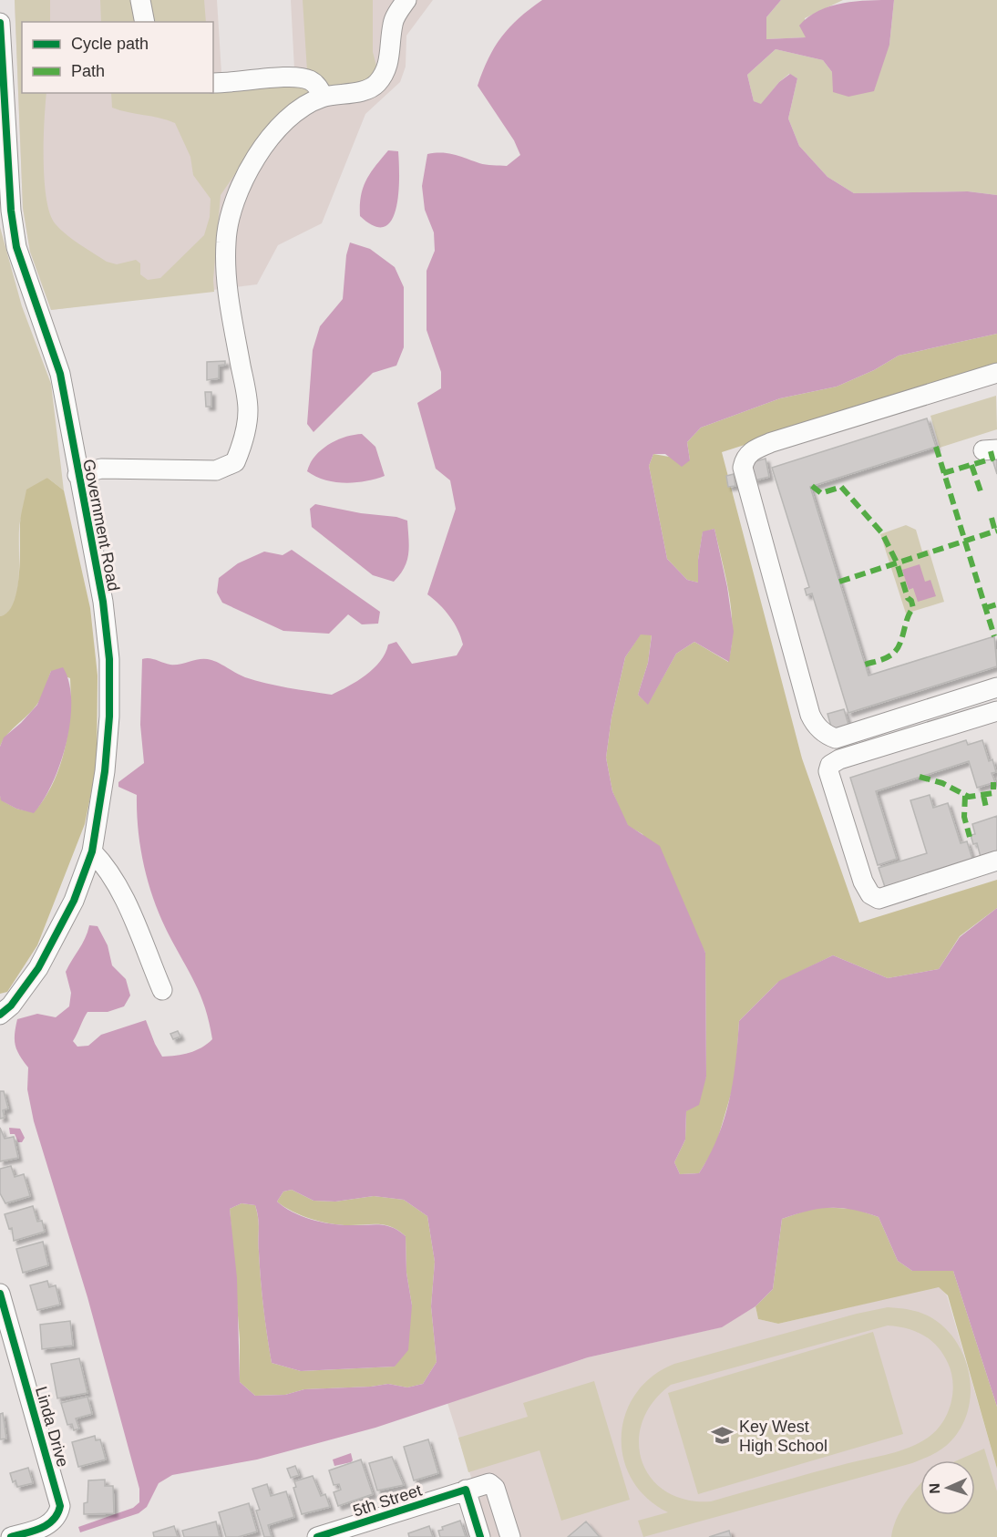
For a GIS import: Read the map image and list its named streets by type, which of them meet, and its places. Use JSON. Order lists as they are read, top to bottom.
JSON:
{
  "streets": {
    "street": ["Government Road", "Linda Drive", "5th Street"]
  },
  "places": {
    "school or university": ["Key West High School"]
  },
  "legend": ["Cycle path", "Path"],
  "north": "left"
}
